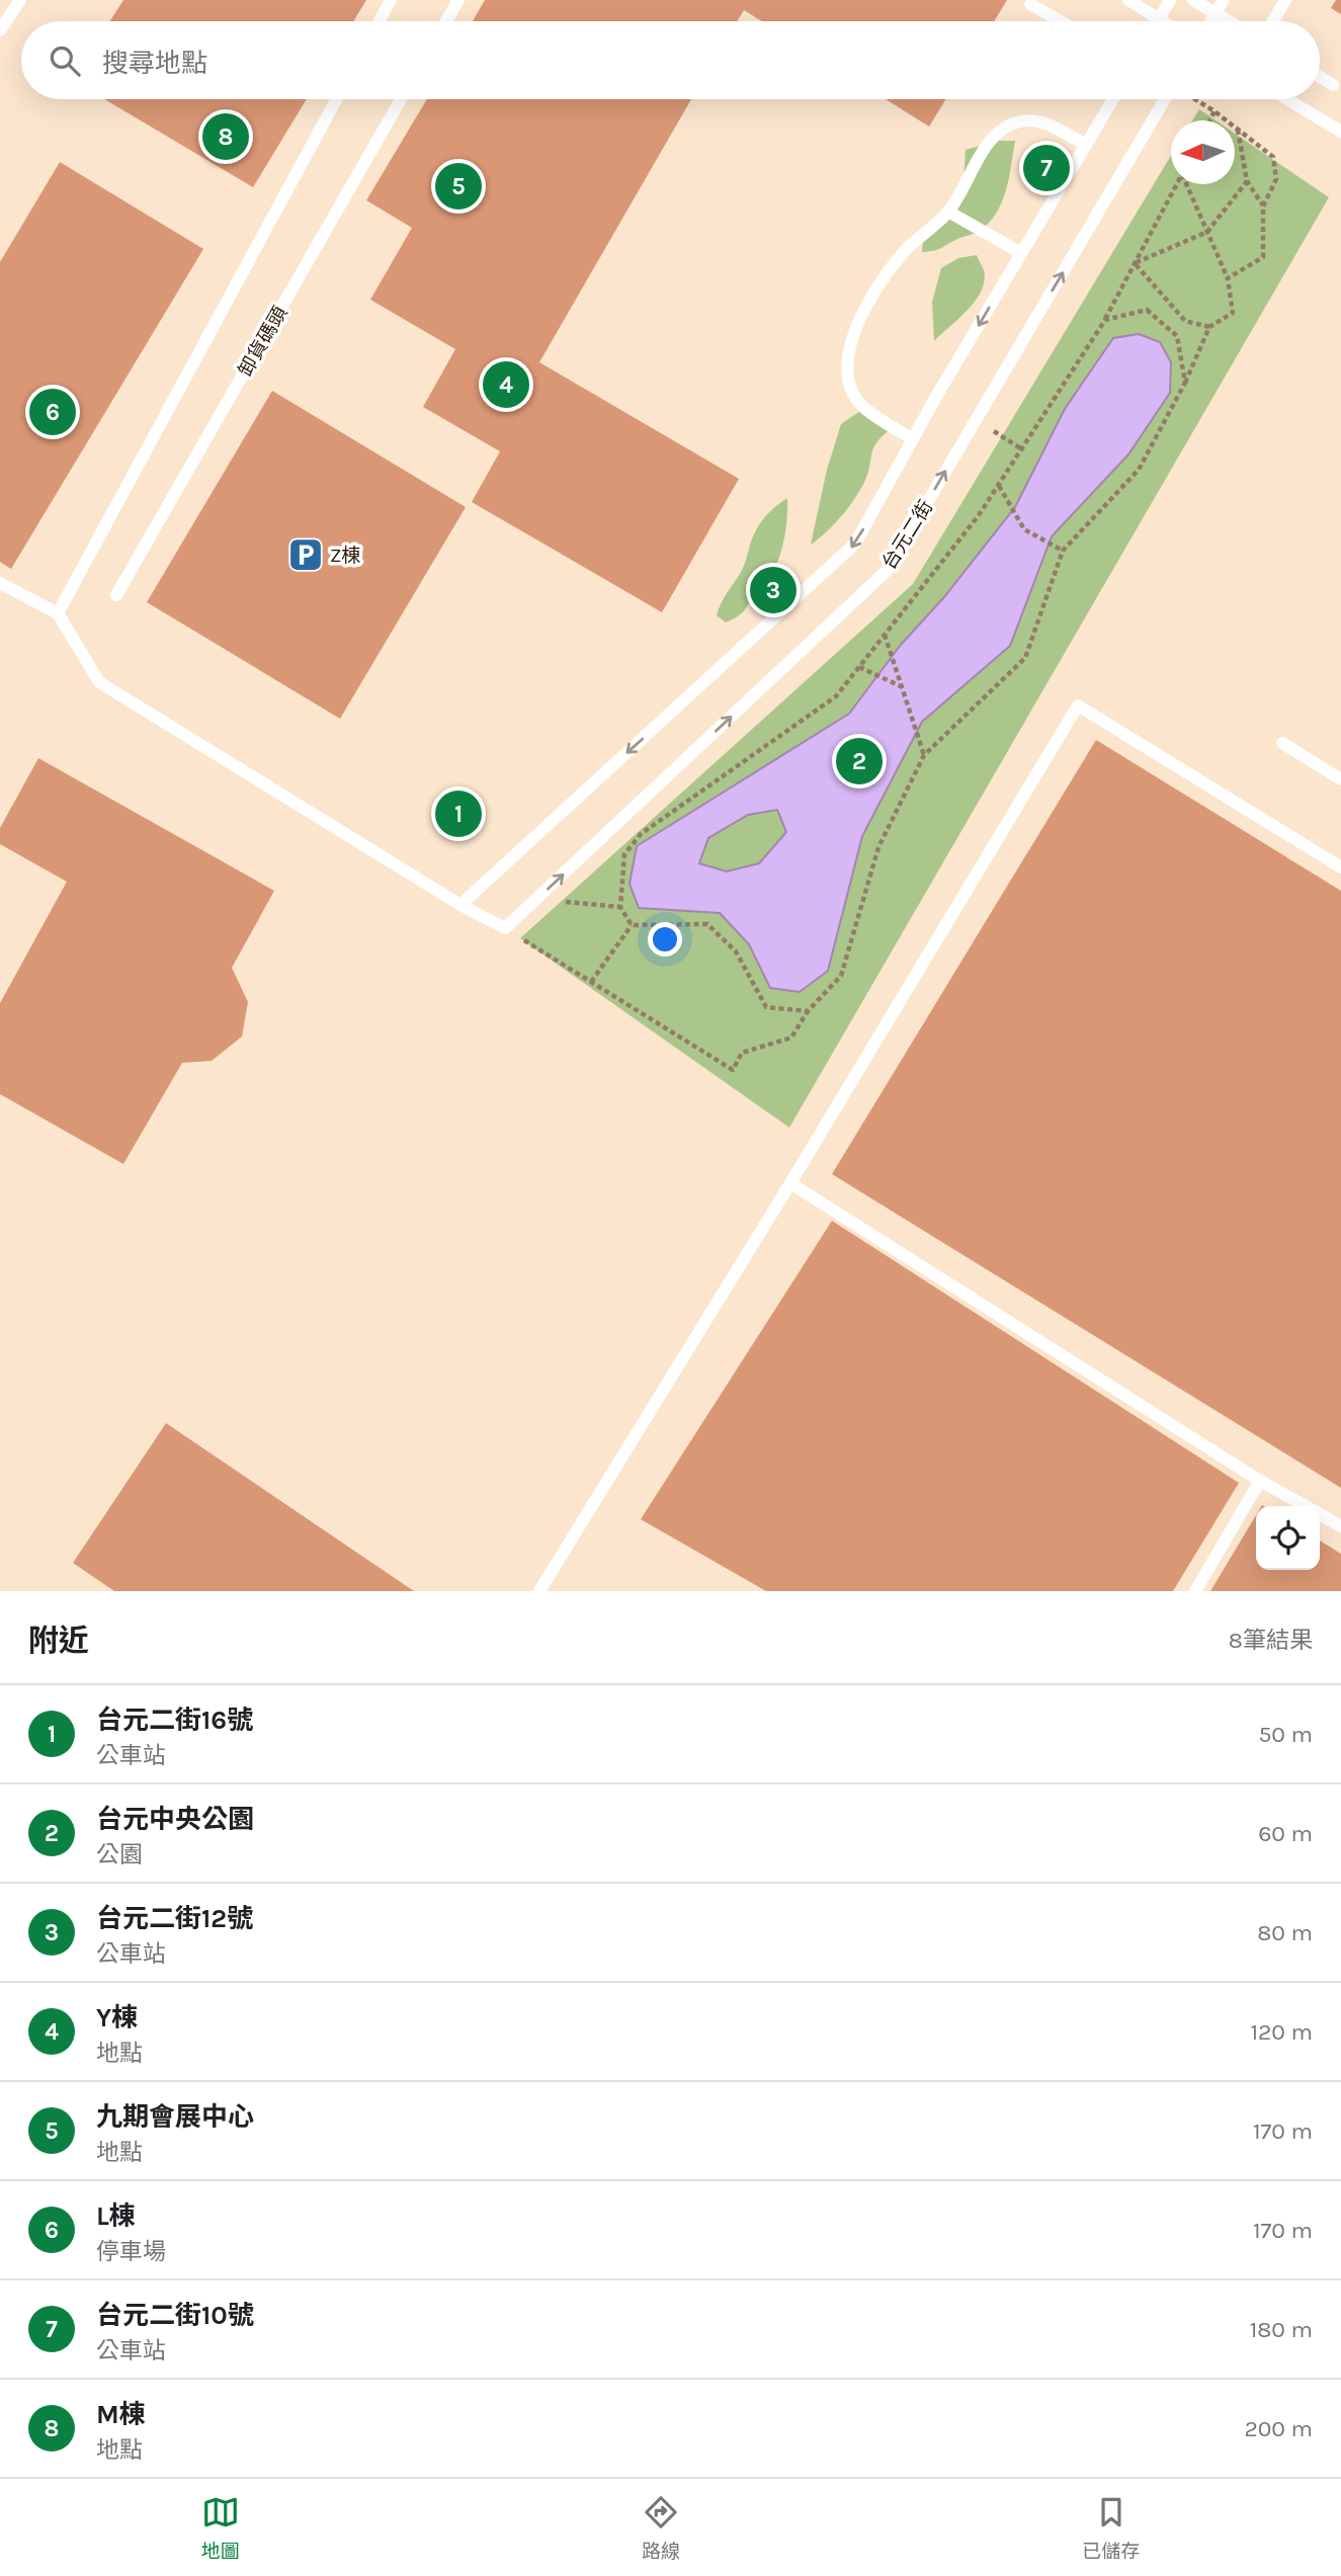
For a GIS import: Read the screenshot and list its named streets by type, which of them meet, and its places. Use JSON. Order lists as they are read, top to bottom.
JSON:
{
  "streets": {
    "lane": ["卸貨碼頭", "台元二街"]
  },
  "places": {
    "parking": ["Z棟"]
  },
  "north": "left",
  "page": {
    "search": "搜尋地點",
    "pins": [
      "8",
      "7",
      "5",
      "4",
      "6",
      "3",
      "2",
      "1"
    ],
    "heading": ["附近", "8筆結果"],
    "list": [
      {
        "mark": "1",
        "name": "台元二街16號",
        "note": "公車站",
        "value": "50 m"
      },
      {
        "mark": "2",
        "name": "台元中央公園",
        "note": "公園",
        "value": "60 m"
      },
      {
        "mark": "3",
        "name": "台元二街12號",
        "note": "公車站",
        "value": "80 m"
      },
      {
        "mark": "4",
        "name": "Y棟",
        "note": "地點",
        "value": "120 m"
      },
      {
        "mark": "5",
        "name": "九期會展中心",
        "note": "地點",
        "value": "170 m"
      },
      {
        "mark": "6",
        "name": "L棟",
        "note": "停車場",
        "value": "170 m"
      },
      {
        "mark": "7",
        "name": "台元二街10號",
        "note": "公車站",
        "value": "180 m"
      },
      {
        "mark": "8",
        "name": "M棟",
        "note": "地點",
        "value": "200 m"
      }
    ],
    "nav": ["地圖", "路線", "已儲存"]
  }
}
